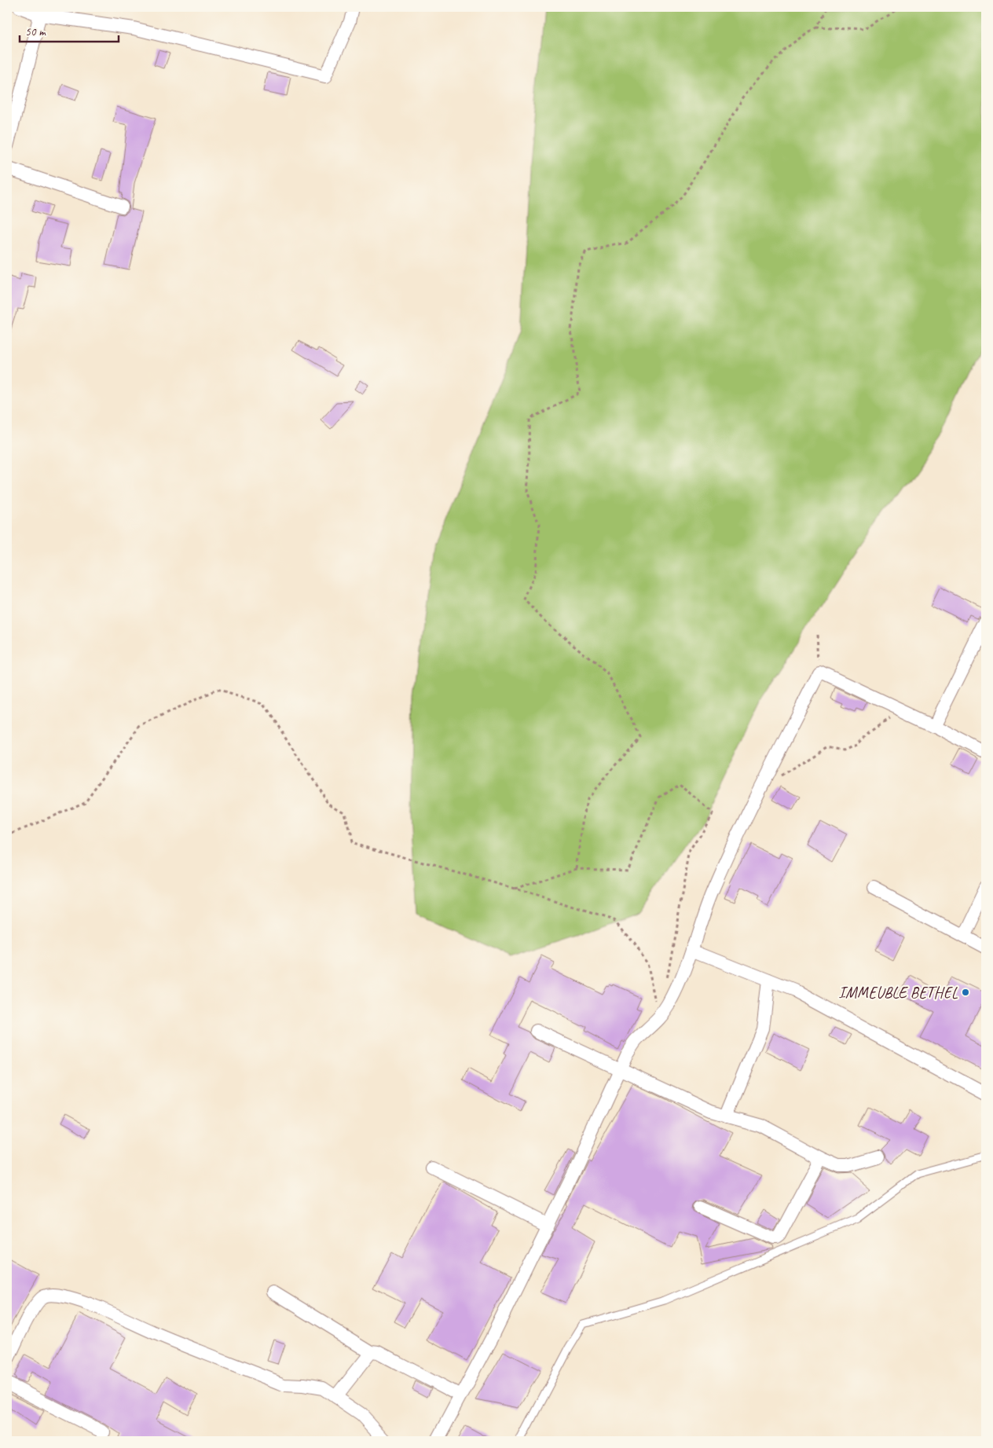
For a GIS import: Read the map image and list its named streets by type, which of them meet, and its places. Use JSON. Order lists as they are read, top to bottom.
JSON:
{
  "places": ["IMMEUBLE BETHEL"],
  "scale_bar": "50 m"
}
